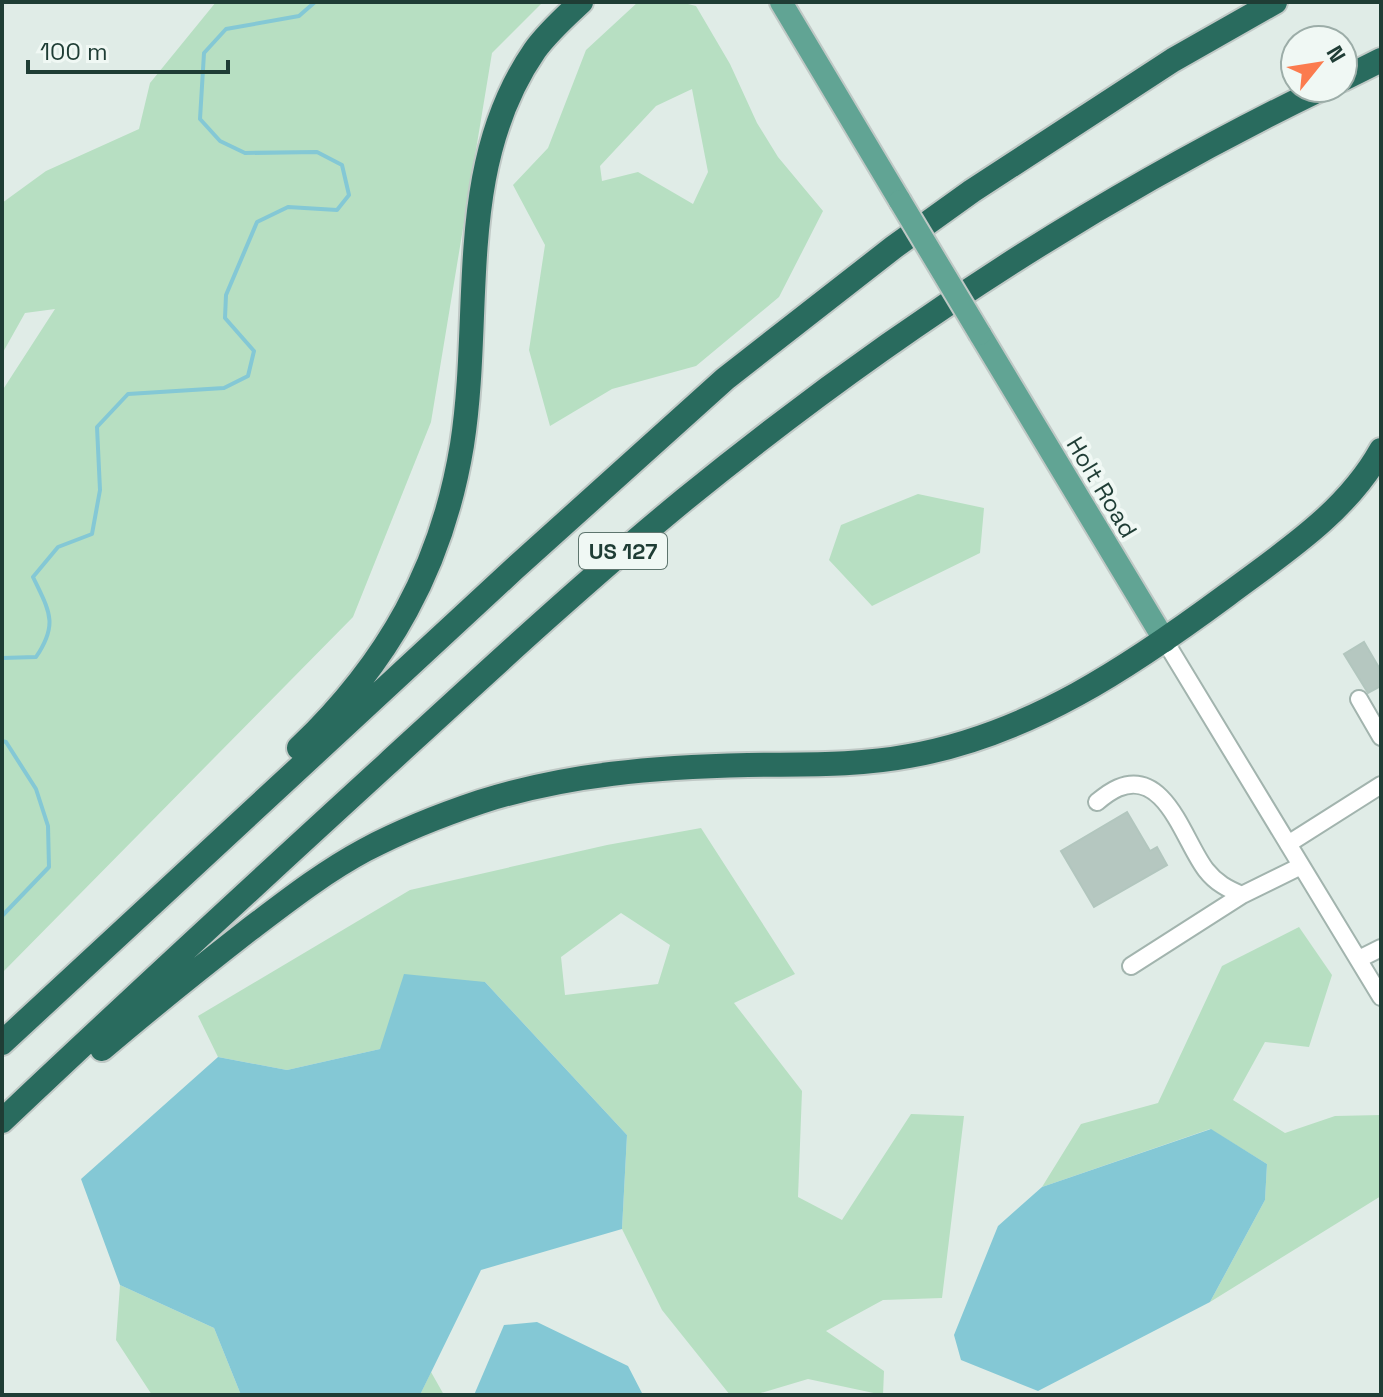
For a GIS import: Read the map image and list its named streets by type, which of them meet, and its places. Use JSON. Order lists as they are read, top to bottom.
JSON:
{
  "streets": {
    "highway": ["US 127"],
    "main road": ["Holt Road"]
  },
  "scale_bar": "100 m",
  "north": "top right"
}
